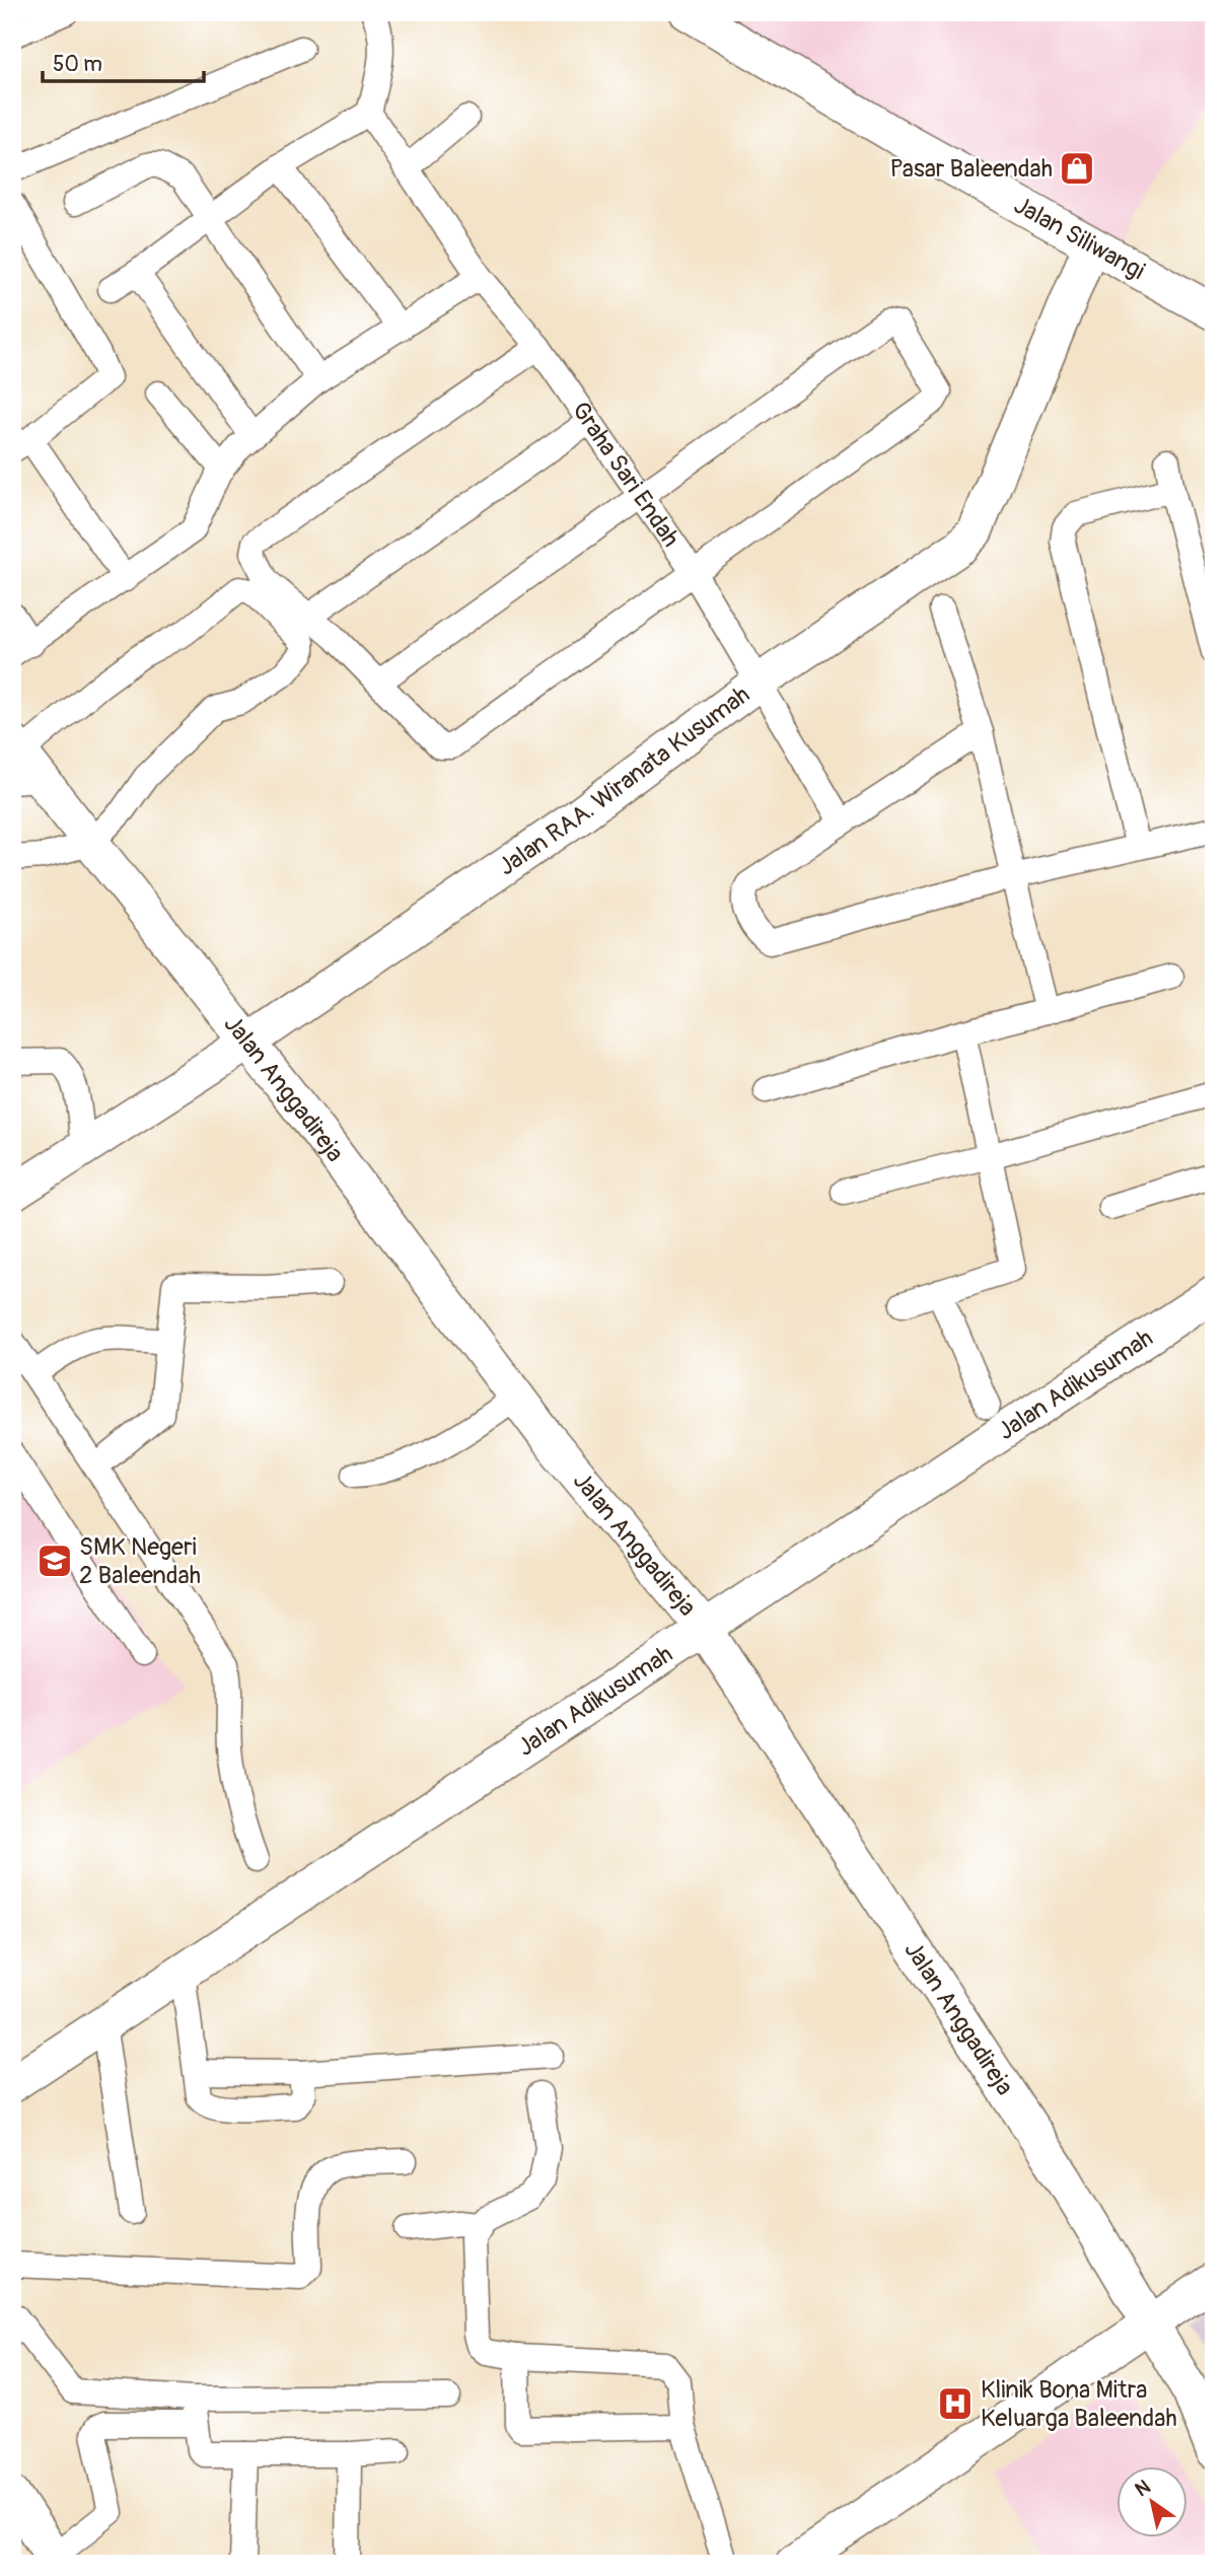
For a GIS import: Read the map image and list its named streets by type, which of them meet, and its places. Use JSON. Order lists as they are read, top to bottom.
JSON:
{
  "streets": {
    "main road": [
      "Jalan Siliwangi",
      "Jalan RAA. Wiranata Kusumah",
      "Jalan Anggadireja",
      "Jalan Adikusumah"
    ],
    "street": ["Graha Sari Endah"]
  },
  "crossings": [
    ["Jalan Siliwangi", "Jalan RAA. Wiranata Kusumah"],
    ["Graha Sari Endah", "Jalan RAA. Wiranata Kusumah"],
    ["Jalan RAA. Wiranata Kusumah", "Jalan Anggadireja"],
    ["Jalan Anggadireja", "Jalan Adikusumah"]
  ],
  "places": {
    "shop": ["Pasar Baleendah"],
    "school or university": ["SMK Negeri 2 Baleendah"],
    "hospital": ["Klinik Bona Mitra Keluarga Baleendah"]
  },
  "scale_bar": "50 m",
  "north": "top left"
}
